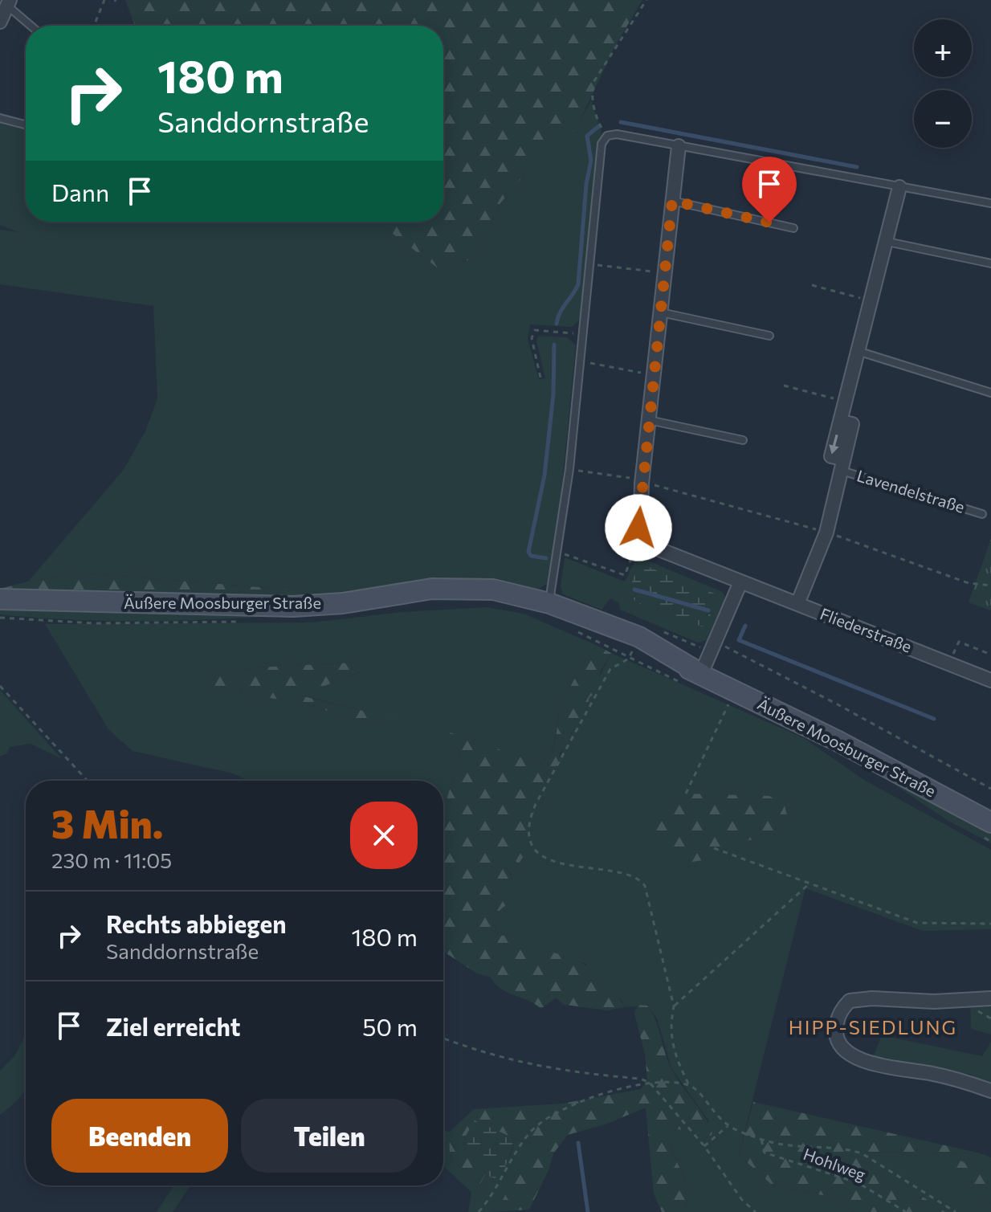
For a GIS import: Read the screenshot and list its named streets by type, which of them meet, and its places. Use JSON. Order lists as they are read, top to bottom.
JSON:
{
  "streets": {
    "street": ["Lavendelstraße", "Äußere Moosburger Straße", "Fliederstraße"],
    "path": ["Hohlweg"]
  },
  "crossings": [
    ["Lavendelstraße", "Fliederstraße"]
  ],
  "districts": ["HIPP-SIEDLUNG"],
  "page": {
    "map_buttons": ["+", "−"],
    "turn": ["180 m", "Sanddornstraße"],
    "then": "Dann",
    "heading": ["3 Min.", "230 m · 11:05"],
    "list": [
      {
        "name": "Rechts abbiegen",
        "note": "Sanddornstraße",
        "value": "180 m"
      },
      {
        "name": "Ziel erreicht",
        "value": "50 m"
      }
    ],
    "buttons": ["Beenden", "Teilen"]
  }
}
